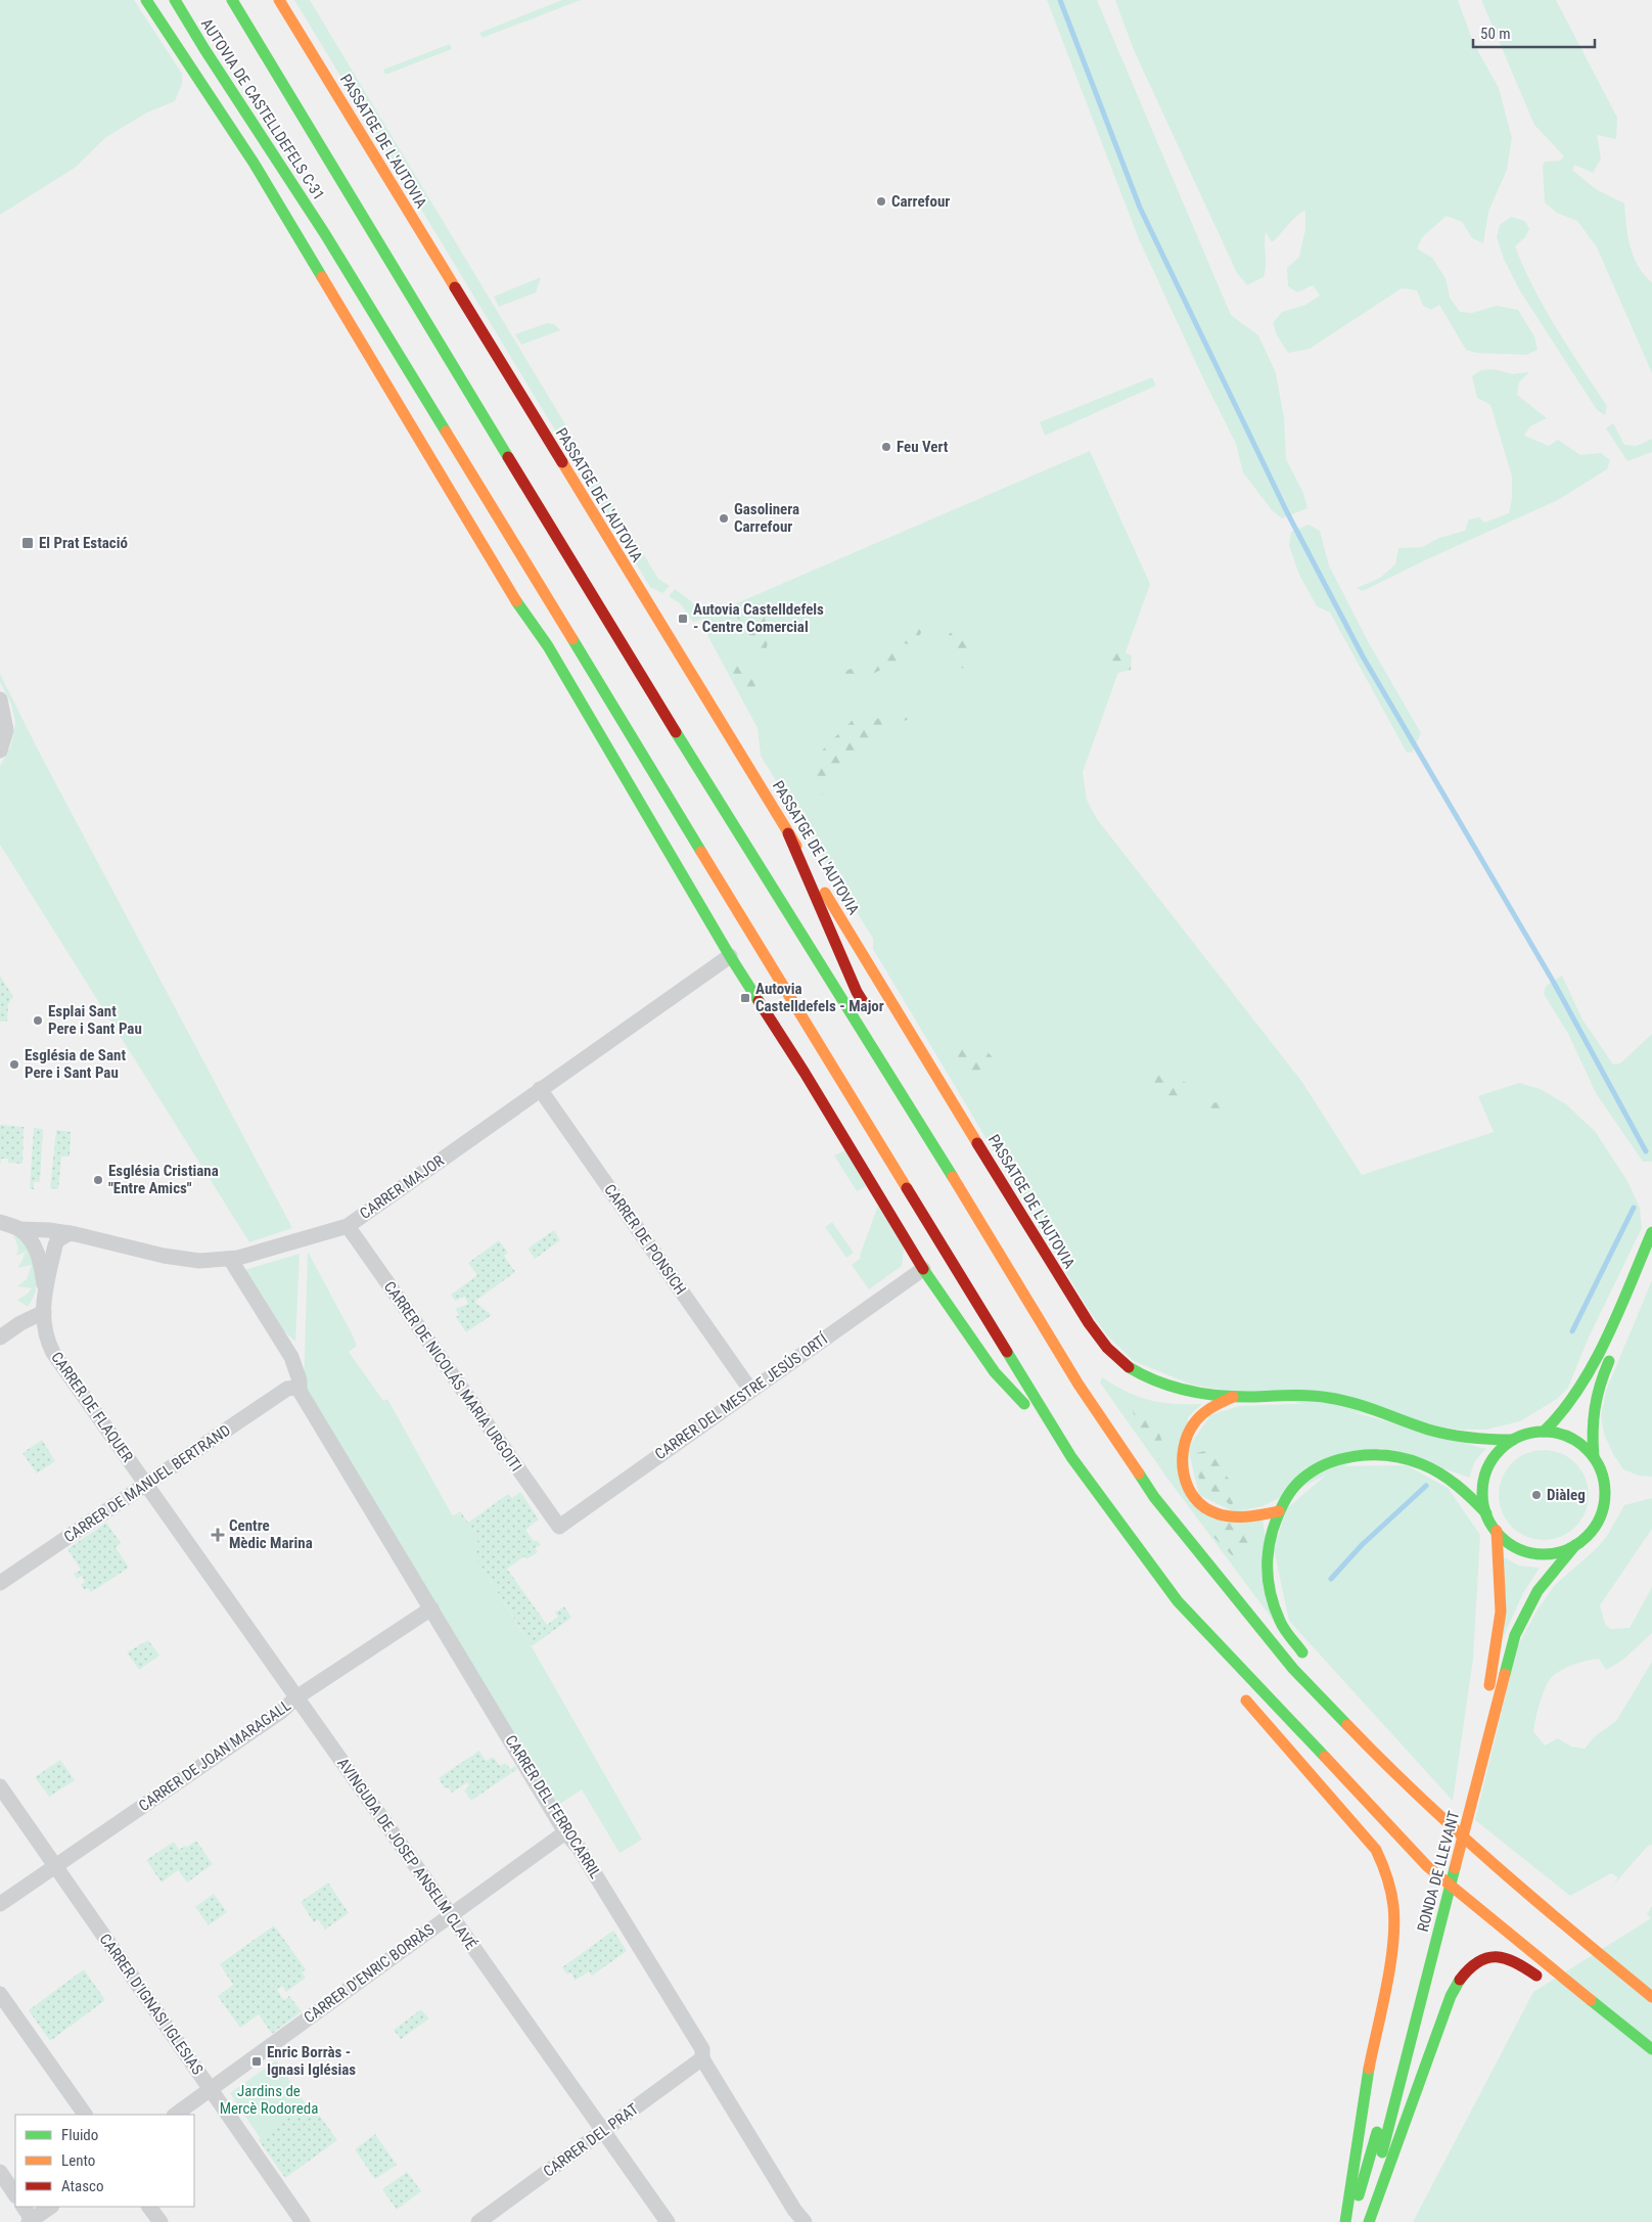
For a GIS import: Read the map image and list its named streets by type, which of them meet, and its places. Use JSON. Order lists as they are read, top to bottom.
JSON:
{
  "streets": {
    "main road": ["AUTOVIA DE CASTELLDEFELS C-31", "PASSATGE DE L'AUTOVIA", "RONDA DE LLEVANT"],
    "street": [
      "CARRER MAJOR",
      "CARRER DE PONSICH",
      "CARRER DE NICOLÁS MARIA URGOITI",
      "CARRER DEL MESTRE JESÚS ORTÍ",
      "CARRER DE FLAQUER",
      "CARRER DE MANUEL BERTRAND",
      "CARRER DE JOAN MARAGALL",
      "CARRER DEL FERROCARRIL",
      "AVINGUDA DE JOSEP ANSELM CLAVÉ",
      "CARRER D'ENRIC BORRÀS",
      "CARRER D'IGNASI IGLESIAS",
      "CARRER DEL PRAT"
    ]
  },
  "crossings": [
    ["PASSATGE DE L'AUTOVIA", "RONDA DE LLEVANT"],
    ["CARRER MAJOR", "CARRER DE PONSICH"],
    ["CARRER MAJOR", "CARRER DE NICOLÁS MARIA URGOITI"],
    ["CARRER MAJOR", "CARRER DEL FERROCARRIL"],
    ["CARRER DE PONSICH", "CARRER DEL MESTRE JESÚS ORTÍ"],
    ["CARRER DE NICOLÁS MARIA URGOITI", "CARRER DEL MESTRE JESÚS ORTÍ"],
    ["CARRER DE FLAQUER", "CARRER DE MANUEL BERTRAND"],
    ["CARRER DE FLAQUER", "AVINGUDA DE JOSEP ANSELM CLAVÉ"],
    ["CARRER DE MANUEL BERTRAND", "CARRER DEL FERROCARRIL"],
    ["CARRER DE MANUEL BERTRAND", "AVINGUDA DE JOSEP ANSELM CLAVÉ"],
    ["CARRER DE JOAN MARAGALL", "CARRER DEL FERROCARRIL"],
    ["CARRER DE JOAN MARAGALL", "AVINGUDA DE JOSEP ANSELM CLAVÉ"],
    ["CARRER DE JOAN MARAGALL", "CARRER D'IGNASI IGLESIAS"],
    ["CARRER DEL FERROCARRIL", "CARRER D'ENRIC BORRÀS"],
    ["CARRER DEL FERROCARRIL", "CARRER DEL PRAT"],
    ["AVINGUDA DE JOSEP ANSELM CLAVÉ", "CARRER D'ENRIC BORRÀS"],
    ["AVINGUDA DE JOSEP ANSELM CLAVÉ", "CARRER DEL PRAT"],
    ["CARRER D'ENRIC BORRÀS", "CARRER D'IGNASI IGLESIAS"]
  ],
  "parks": ["Jardins de Mercè Rodoreda"],
  "places": {
    "other": [
      "Carrefour",
      "Feu Vert",
      "Gasolinera Carrefour",
      "Esplai Sant Pere i Sant Pau",
      "Església de Sant Pere i Sant Pau",
      "Església Cristiana \"Entre Amics\"",
      "Diàleg"
    ],
    "transit": [
      "El Prat Estació",
      "Autovia Castelldefels - Centre Comercial",
      "Autovia Castelldefels - Major",
      "Enric Borràs - Ignasi Iglésias"
    ],
    "health": ["Centre Mèdic Marina"]
  },
  "legend": ["Fluido", "Lento", "Atasco"],
  "scale_bar": "50 m"
}
